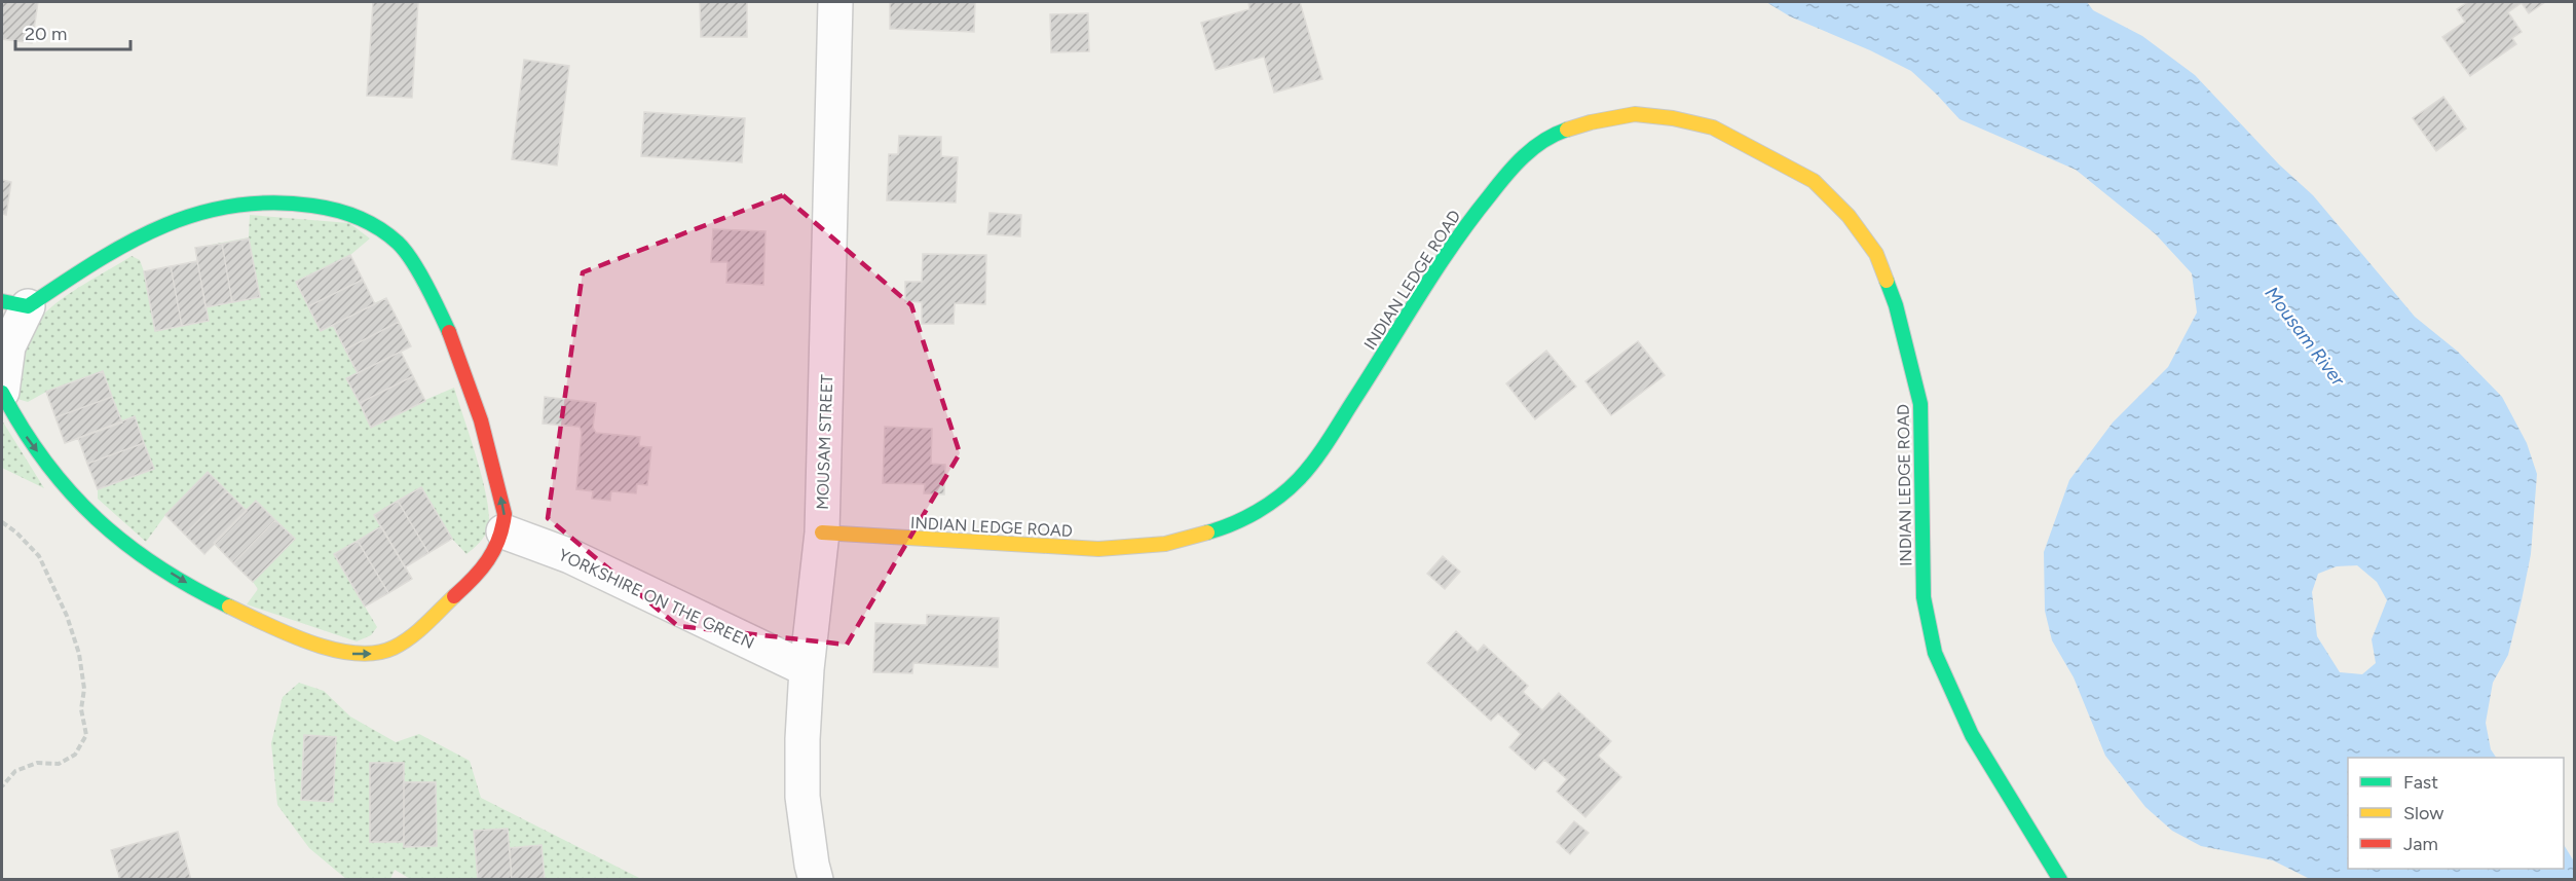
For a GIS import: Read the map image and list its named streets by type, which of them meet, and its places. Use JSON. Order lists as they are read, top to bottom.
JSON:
{
  "streets": {
    "street": ["INDIAN LEDGE ROAD", "MOUSAM STREET", "YORKSHIRE ON THE GREEN"]
  },
  "crossings": [
    ["INDIAN LEDGE ROAD", "MOUSAM STREET"],
    ["MOUSAM STREET", "YORKSHIRE ON THE GREEN"]
  ],
  "water": ["Mousam River"],
  "legend": ["Fast", "Slow", "Jam"],
  "scale_bar": "20 m"
}
